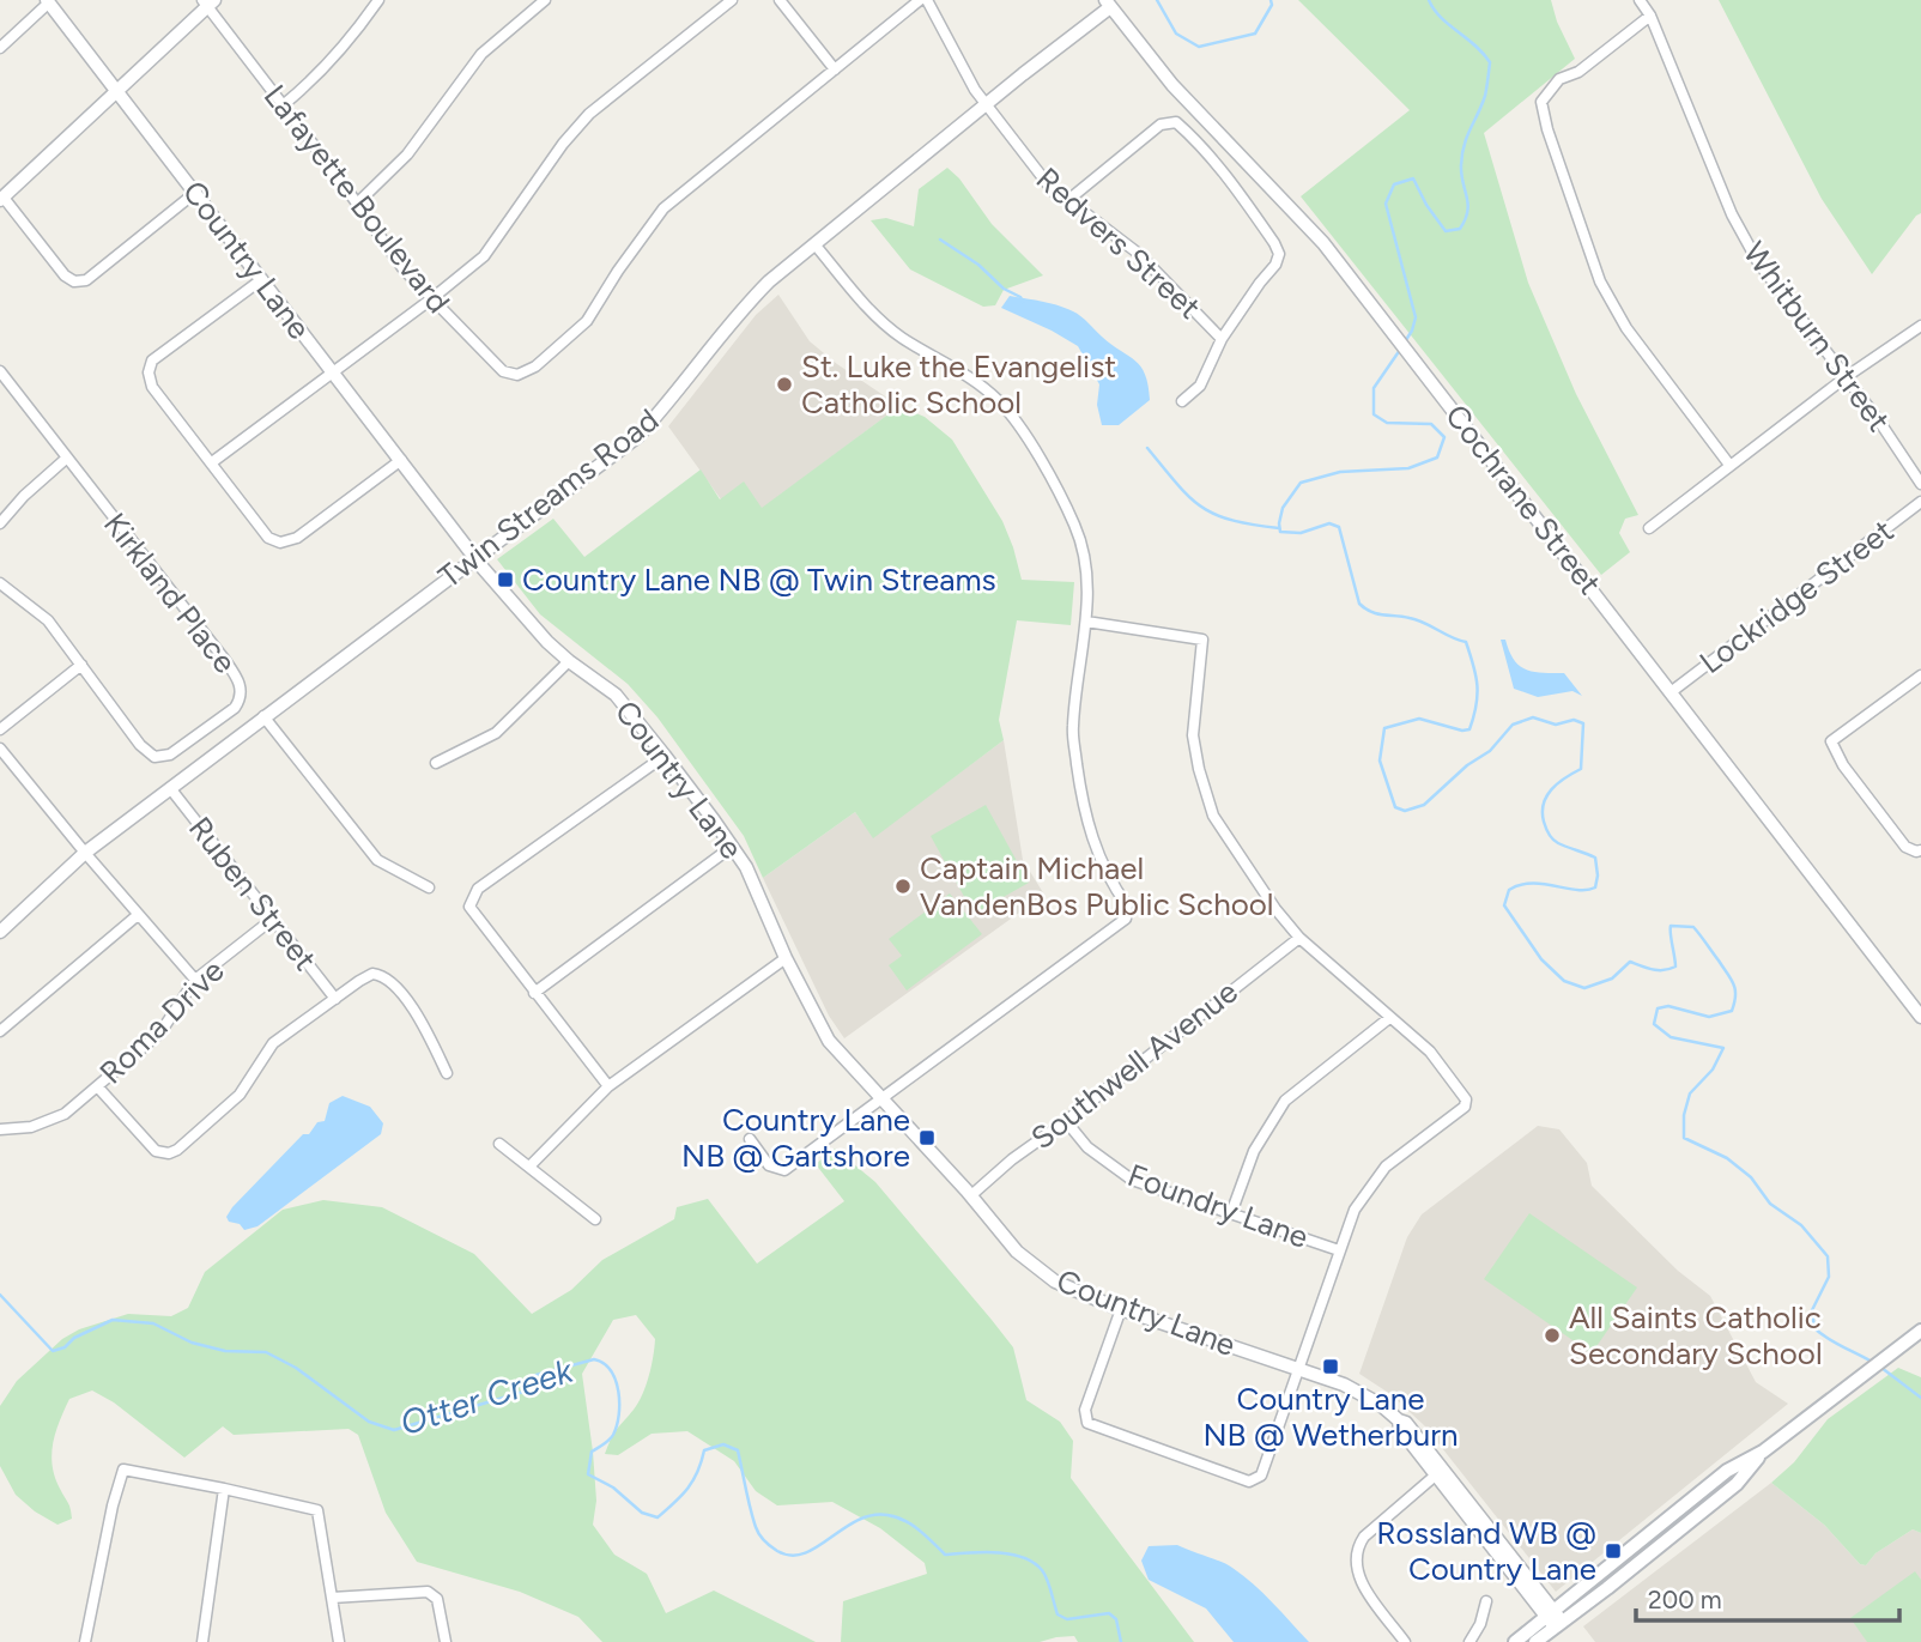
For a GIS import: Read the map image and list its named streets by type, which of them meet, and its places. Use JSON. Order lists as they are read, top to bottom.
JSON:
{
  "streets": {
    "street": [
      "Lafayette Boulevard",
      "Redvers Street",
      "Country Lane",
      "Whitburn Street",
      "Twin Streams Road",
      "Cochrane Street",
      "Kirkland Place",
      "Lockridge Street",
      "Ruben Street",
      "Roma Drive",
      "Southwell Avenue",
      "Foundry Lane"
    ]
  },
  "crossings": [
    ["Redvers Street", "Twin Streams Road"],
    ["Country Lane", "Twin Streams Road"],
    ["Country Lane", "Southwell Avenue"],
    ["Twin Streams Road", "Cochrane Street"],
    ["Twin Streams Road", "Ruben Street"],
    ["Cochrane Street", "Lockridge Street"],
    ["Ruben Street", "Roma Drive"],
    ["Southwell Avenue", "Foundry Lane"]
  ],
  "water": ["Otter Creek"],
  "places": {
    "other": ["St. Luke the Evangelist Catholic School", "Captain Michael VandenBos Public School", "All Saints Catholic Secondary School"],
    "transit": [
      "Country Lane NB @ Twin Streams",
      "Country Lane NB @ Gartshore",
      "Country Lane NB @ Wetherburn",
      "Rossland WB @ Country Lane"
    ]
  },
  "scale_bar": "200 m"
}
